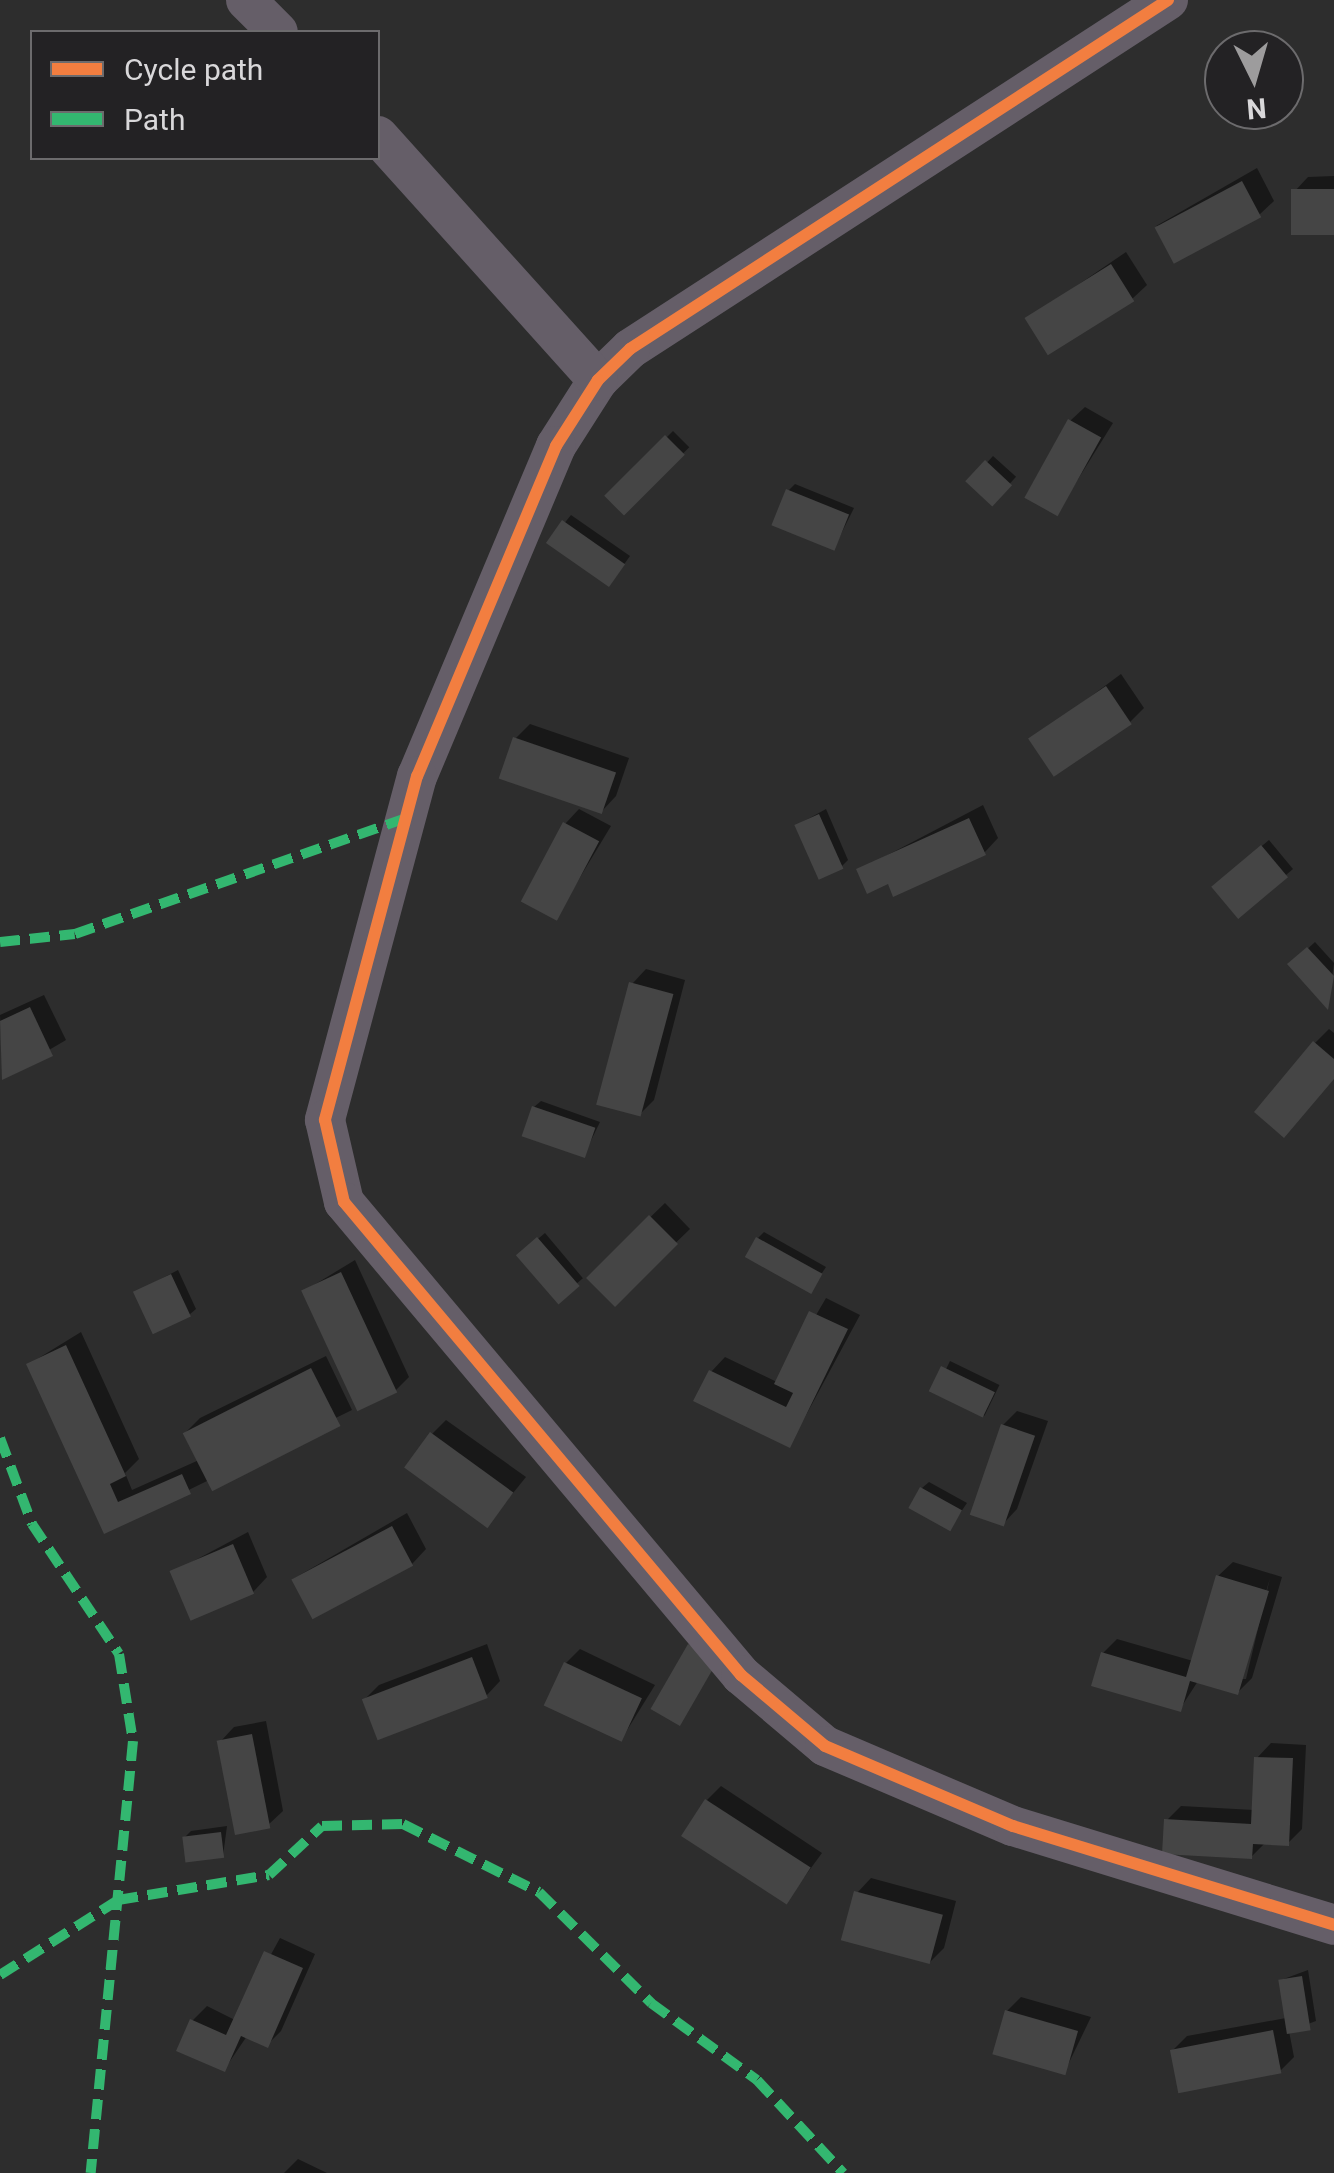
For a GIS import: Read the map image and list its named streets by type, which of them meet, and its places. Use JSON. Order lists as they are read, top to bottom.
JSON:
{
  "legend": ["Cycle path", "Path"],
  "north": "bottom"
}
